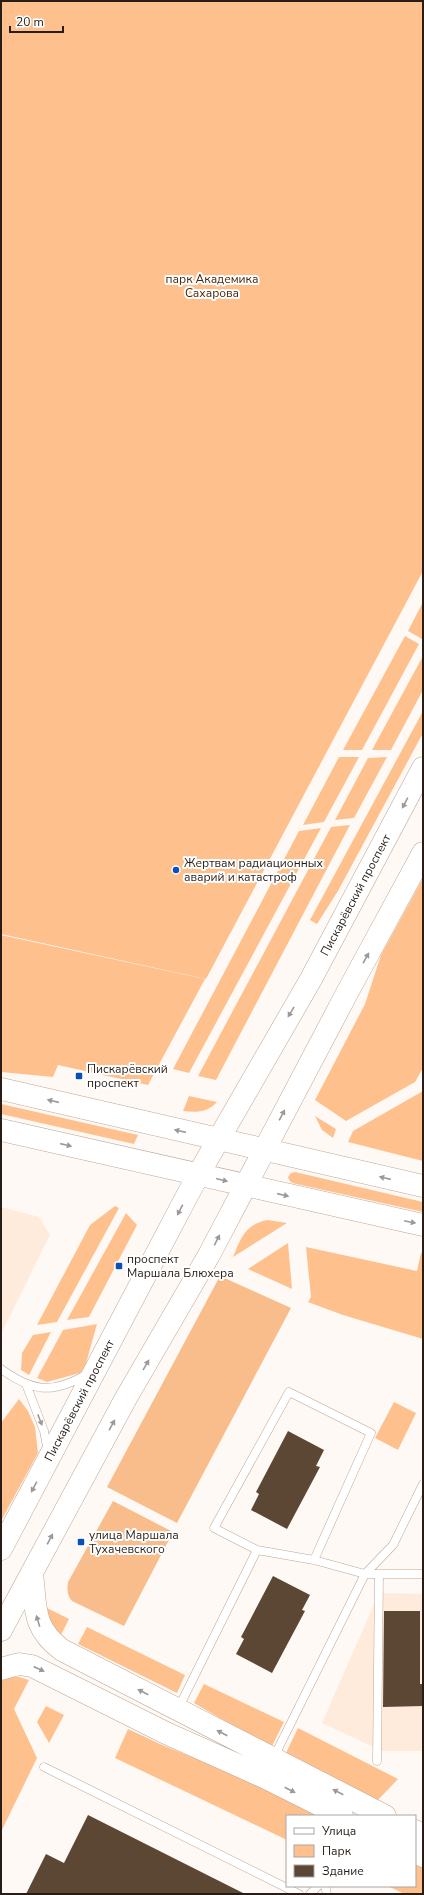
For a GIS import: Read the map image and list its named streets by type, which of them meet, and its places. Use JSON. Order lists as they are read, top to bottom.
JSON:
{
  "streets": {
    "main road": ["Пискарёвский проспект"]
  },
  "parks": ["парк Академика Сахарова"],
  "places": {
    "other": ["Жертвам радиационных аварий и катастроф"],
    "transit": ["Пискарёвский проспект", "проспект Маршала Блюхера", "улица Маршала Тухачевского"]
  },
  "legend": ["Улица", "Парк", "Здание"],
  "scale_bar": "20 m"
}
